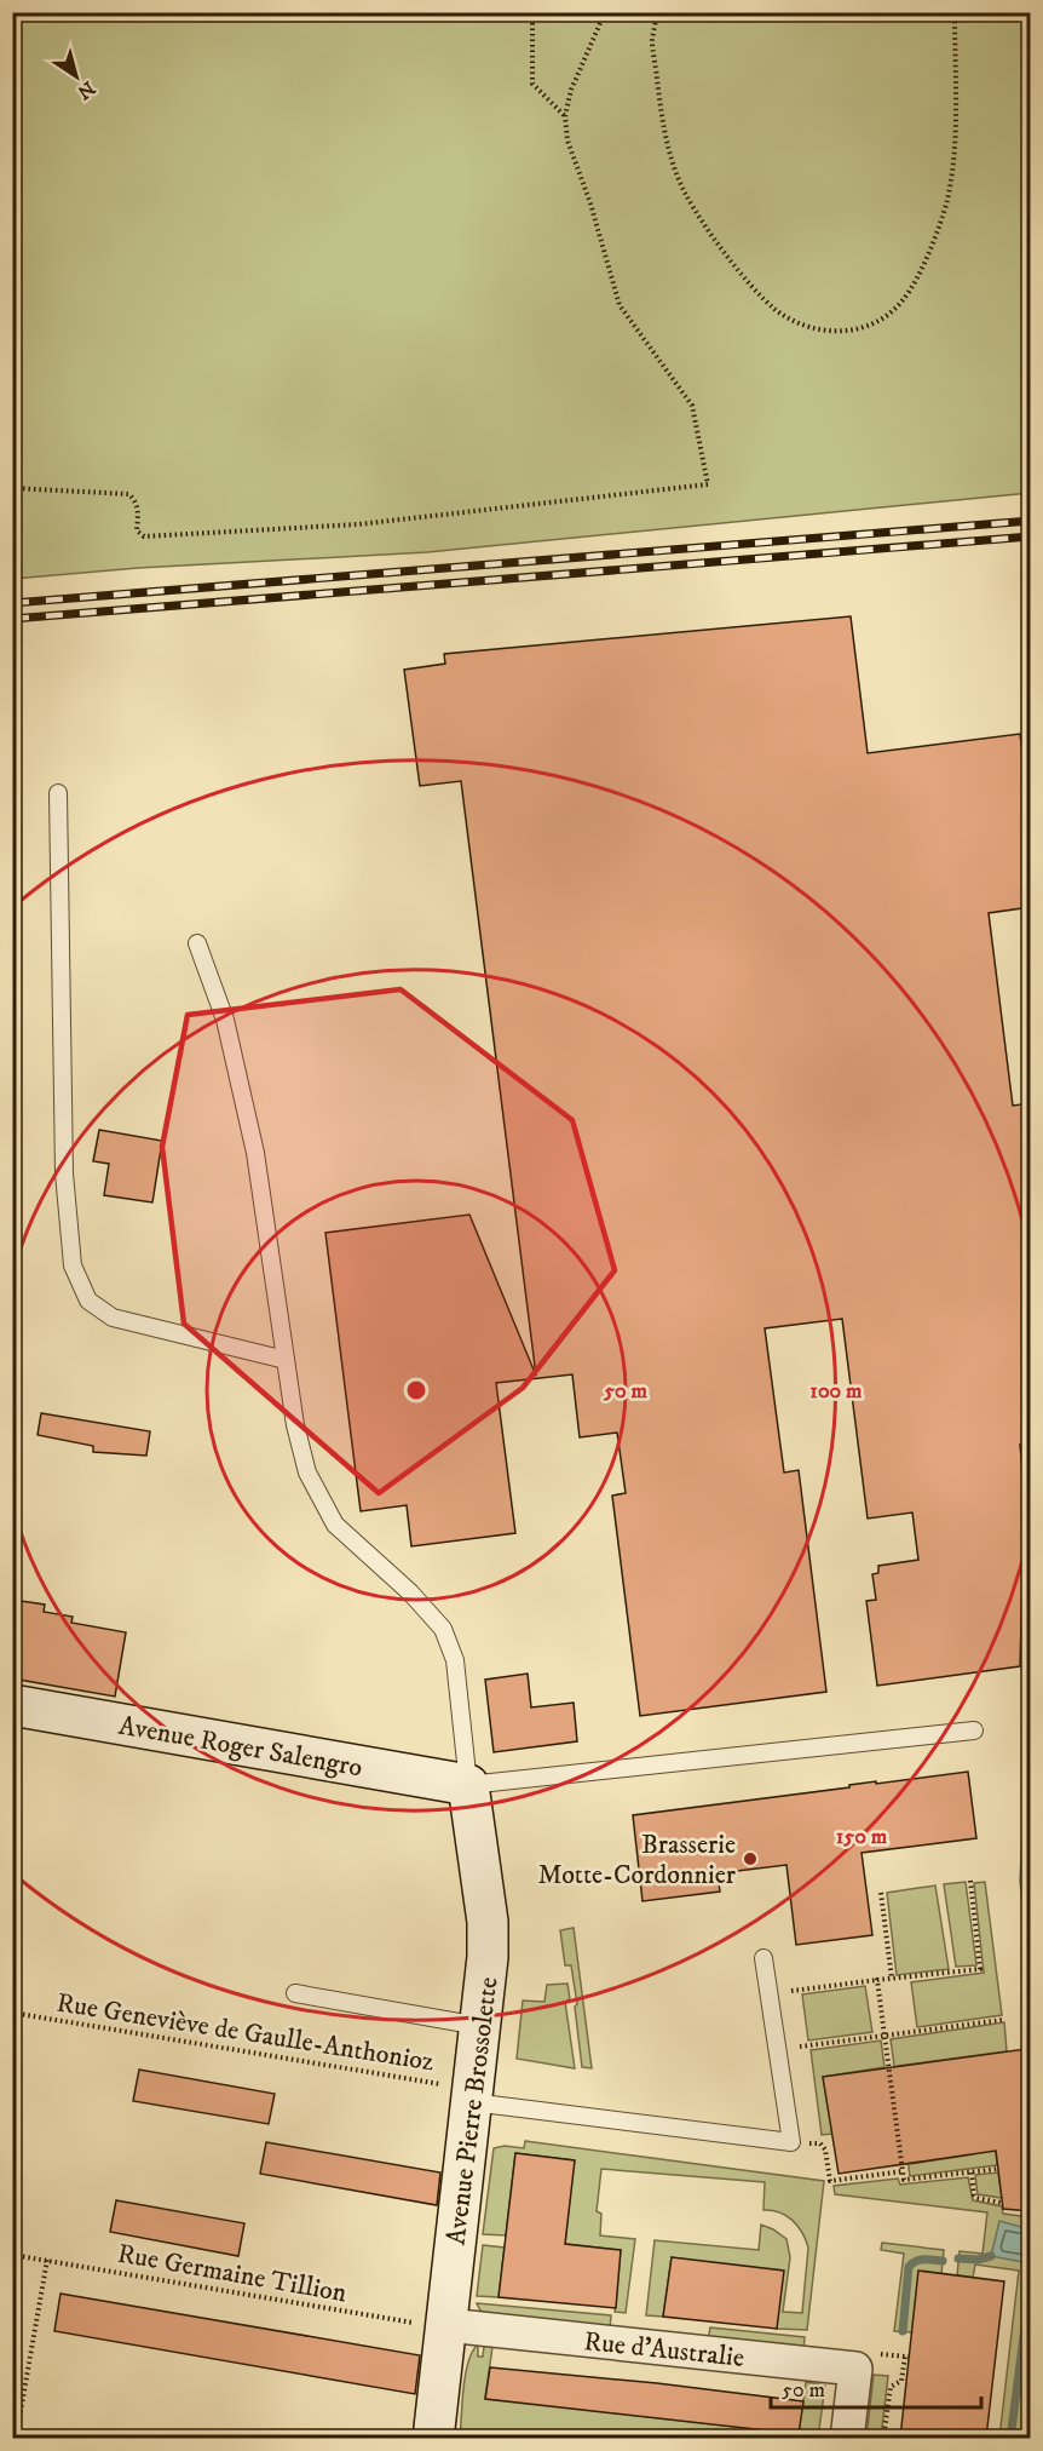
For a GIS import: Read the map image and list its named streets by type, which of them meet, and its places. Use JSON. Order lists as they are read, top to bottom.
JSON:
{
  "streets": {
    "street": ["Avenue Roger Salengro", "Avenue Pierre Brossolette", "Rue d'Australie"],
    "path": ["Rue Geneviève de Gaulle-Anthonioz", "Rue Germaine Tillion"]
  },
  "crossings": [
    ["Avenue Roger Salengro", "Avenue Pierre Brossolette"],
    ["Rue Geneviève de Gaulle-Anthonioz", "Avenue Pierre Brossolette"],
    ["Avenue Pierre Brossolette", "Rue Germaine Tillion"],
    ["Avenue Pierre Brossolette", "Rue d'Australie"],
    ["Rue Germaine Tillion", "Rue d'Australie"]
  ],
  "places": ["Brasserie Motte-Cordonnier"],
  "scale_bar": "50 m",
  "north": "bottom right",
  "rings": ["50 m", "100 m", "150 m"]
}
